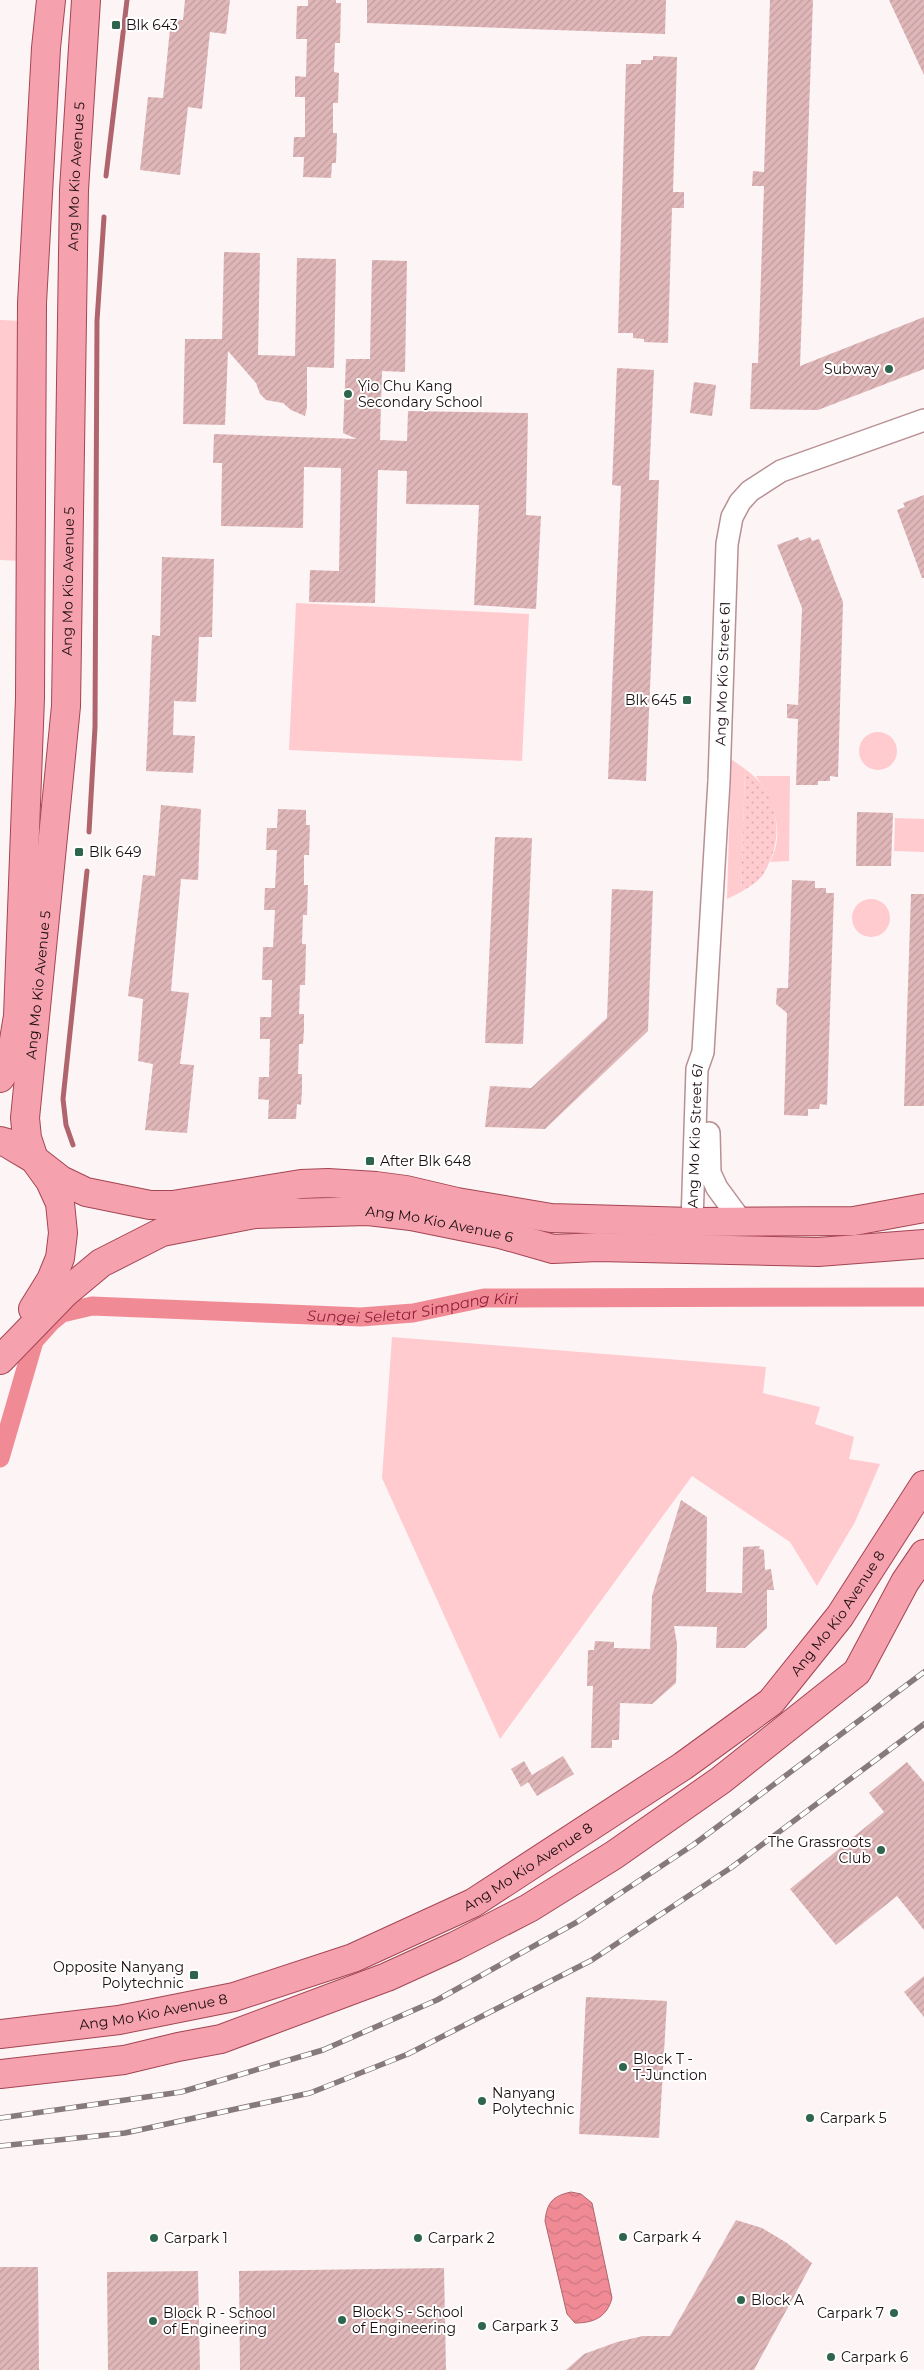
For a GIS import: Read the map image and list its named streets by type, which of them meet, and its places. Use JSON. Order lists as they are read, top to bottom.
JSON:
{
  "streets": {
    "main road": ["Ang Mo Kio Avenue 5", "Ang Mo Kio Avenue 6", "Ang Mo Kio Avenue 8"],
    "street": ["Ang Mo Kio Street 61"]
  },
  "crossings": [
    ["Ang Mo Kio Avenue 5", "Ang Mo Kio Avenue 6"],
    ["Ang Mo Kio Street 61", "Ang Mo Kio Avenue 6"]
  ],
  "water": ["Sungei Seletar Simpang Kiri"],
  "places": {
    "transit": [
      "Blk 643",
      "Blk 645",
      "Blk 649",
      "After Blk 648",
      "Opposite Nanyang Polytechnic"
    ],
    "other": [
      "Subway",
      "Yio Chu Kang Secondary School",
      "The Grassroots Club",
      "Block T - T-Junction",
      "Nanyang Polytechnic",
      "Carpark 5",
      "Carpark 4",
      "Carpark 1",
      "Carpark 2",
      "Block A",
      "Carpark 7",
      "Block S - School of Engineering",
      "Block R - School of Engineering",
      "Carpark 3",
      "Carpark 6"
    ]
  }
}
